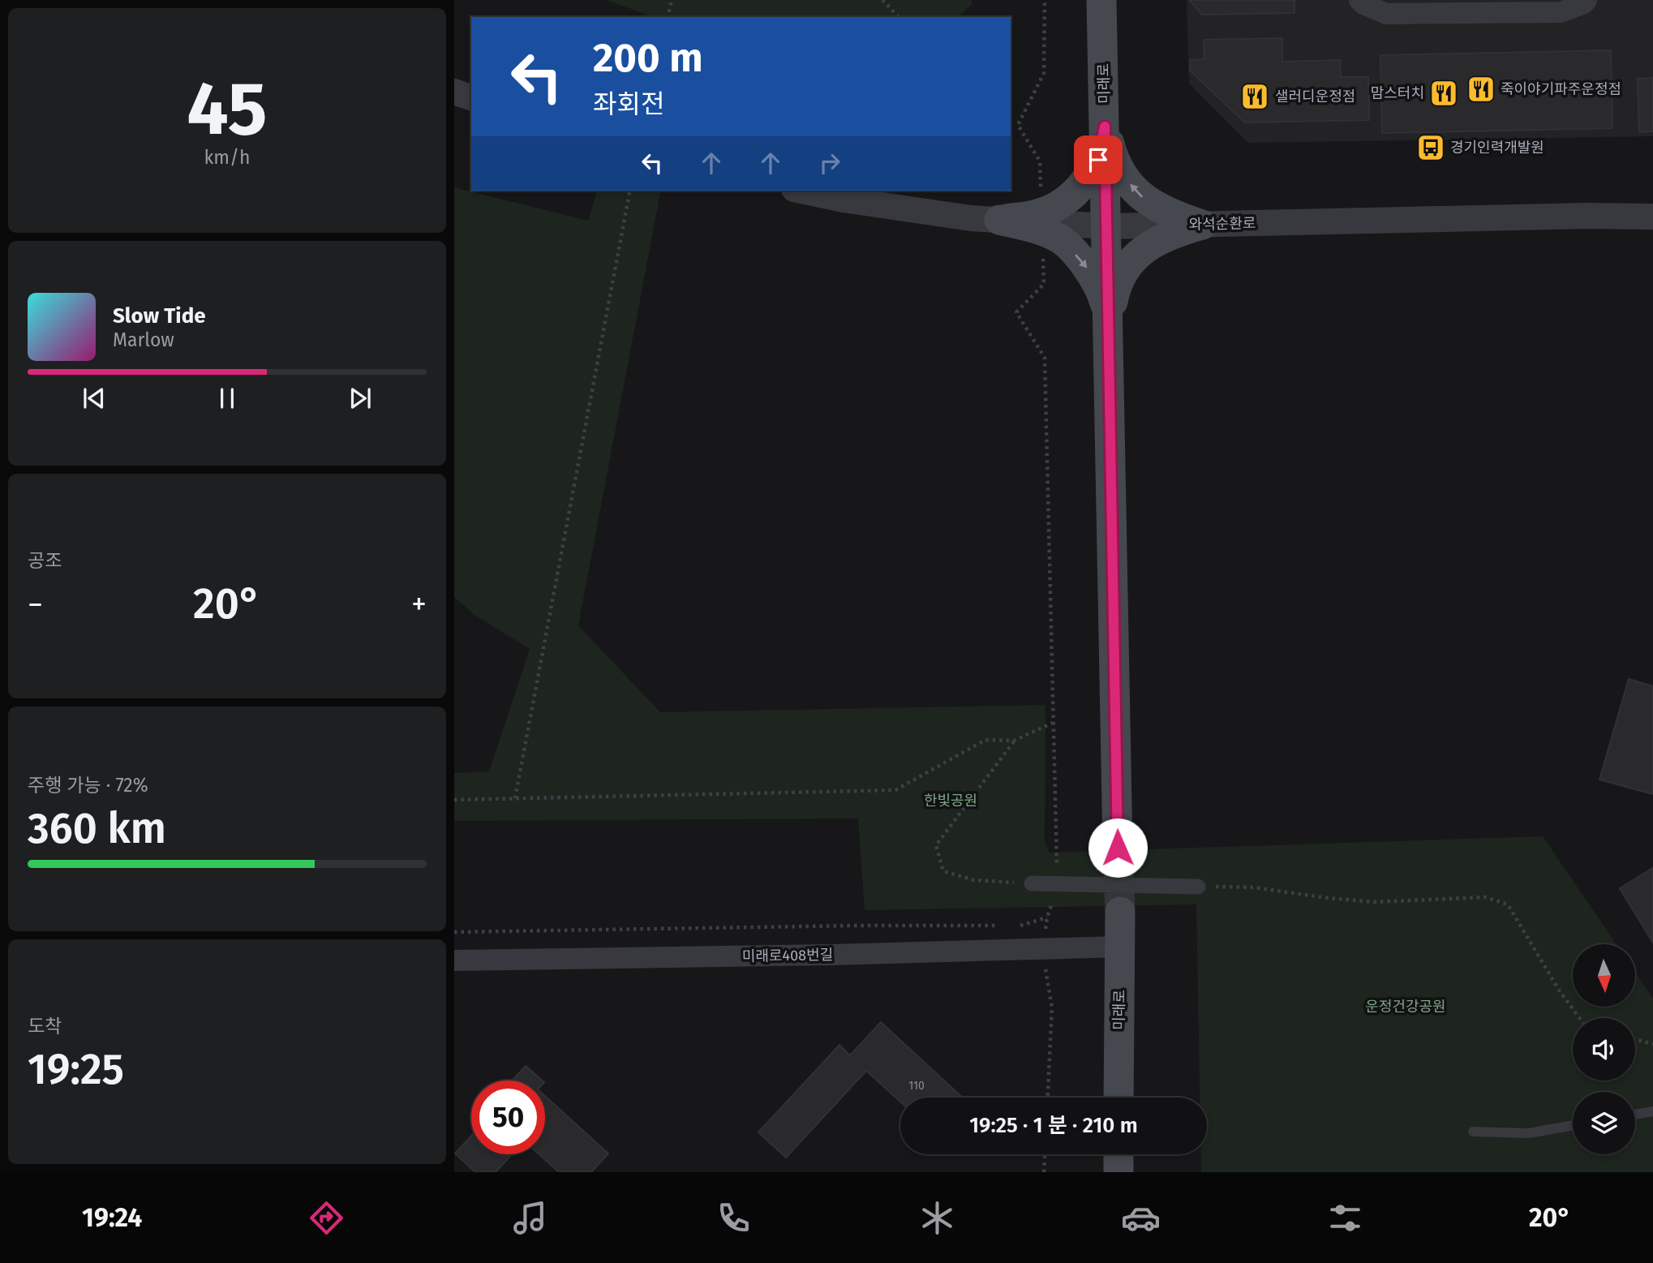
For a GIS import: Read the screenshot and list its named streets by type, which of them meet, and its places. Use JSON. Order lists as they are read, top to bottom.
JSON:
{
  "streets": {
    "main road": ["미래로"],
    "street": ["와석순환로", "미래로408번길"]
  },
  "crossings": [
    ["미래로", "와석순환로"],
    ["미래로", "미래로408번길"]
  ],
  "parks": ["한빛공원", "운정건강공원"],
  "places": {
    "restaurant": ["죽이야기파주운정점", "맘스터치", "샐러디운정점"],
    "bus stop": ["경기인력개발원"]
  },
  "house_numbers": ["110"],
  "north": "bottom",
  "page": {
    "tile": [
      ["45", "km/h"],
      "공조",
      ["주행 가능 · 72%", "360 km"],
      ["도착", "19:25"]
    ],
    "turn": ["200 m", "좌회전"],
    "song": ["Slow Tide", "Marlow"],
    "heat": ["−", "20°", "+"],
    "limit": "50",
    "trip": "19:25 · 1 분 · 210 m",
    "tabs": ["19:24", "20°"]
  }
}
